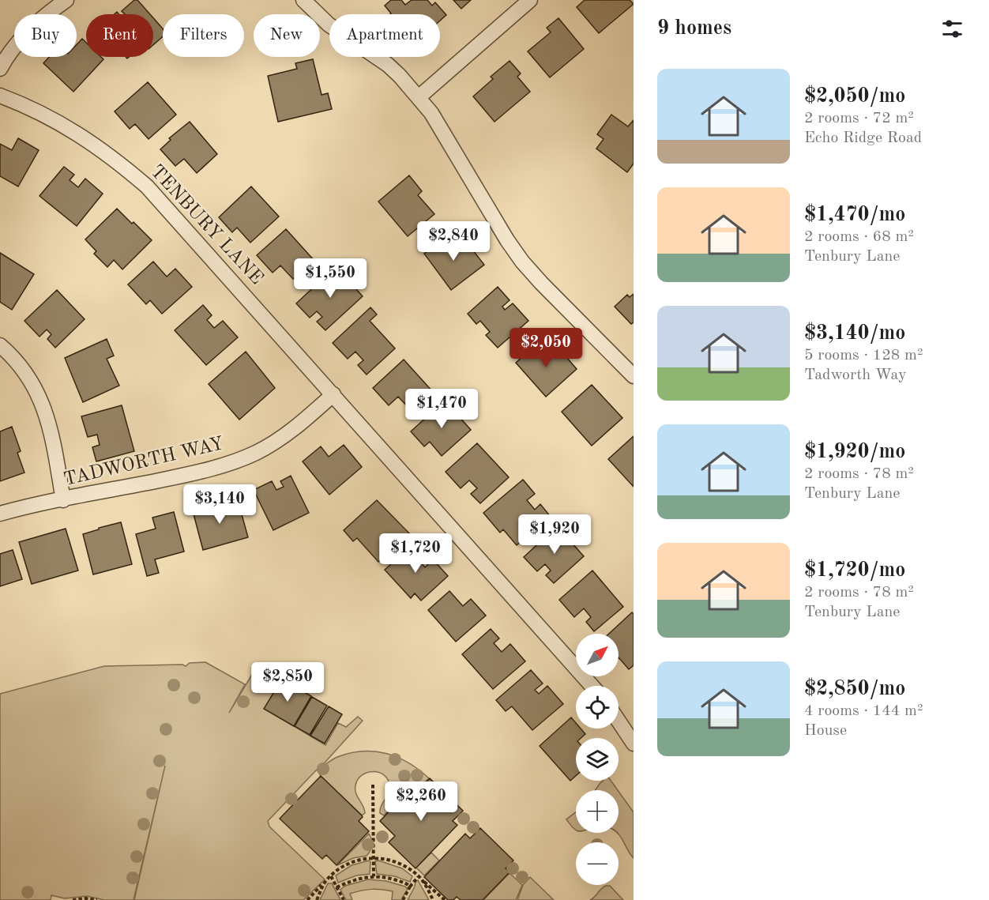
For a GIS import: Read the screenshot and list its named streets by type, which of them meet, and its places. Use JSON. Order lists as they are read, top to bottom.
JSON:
{
  "streets": {
    "street": ["TENBURY LANE", "TADWORTH WAY"]
  },
  "crossings": [
    ["TENBURY LANE", "TADWORTH WAY"]
  ],
  "north": "top right",
  "page": {
    "heading": "9 homes",
    "chip": [
      "Buy",
      "Rent",
      "Filters",
      "New",
      "Apartment"
    ],
    "list": [
      {
        "name": "$2,050/mo",
        "note": "2 rooms · 72 m² · Echo Ridge Road"
      },
      {
        "name": "$1,470/mo",
        "note": "2 rooms · 68 m² · Tenbury Lane"
      },
      {
        "name": "$3,140/mo",
        "note": "5 rooms · 128 m² · Tadworth Way"
      },
      {
        "name": "$1,920/mo",
        "note": "2 rooms · 78 m² · Tenbury Lane"
      },
      {
        "name": "$1,720/mo",
        "note": "2 rooms · 78 m² · Tenbury Lane"
      },
      {
        "name": "$2,850/mo",
        "note": "4 rooms · 144 m² · House"
      }
    ],
    "price": [
      "$2,840",
      "$1,550",
      "$2,050",
      "$1,470",
      "$3,140",
      "$1,920",
      "$1,720",
      "$2,850",
      "$2,260"
    ],
    "map_buttons": ["+", "−"]
  }
}
